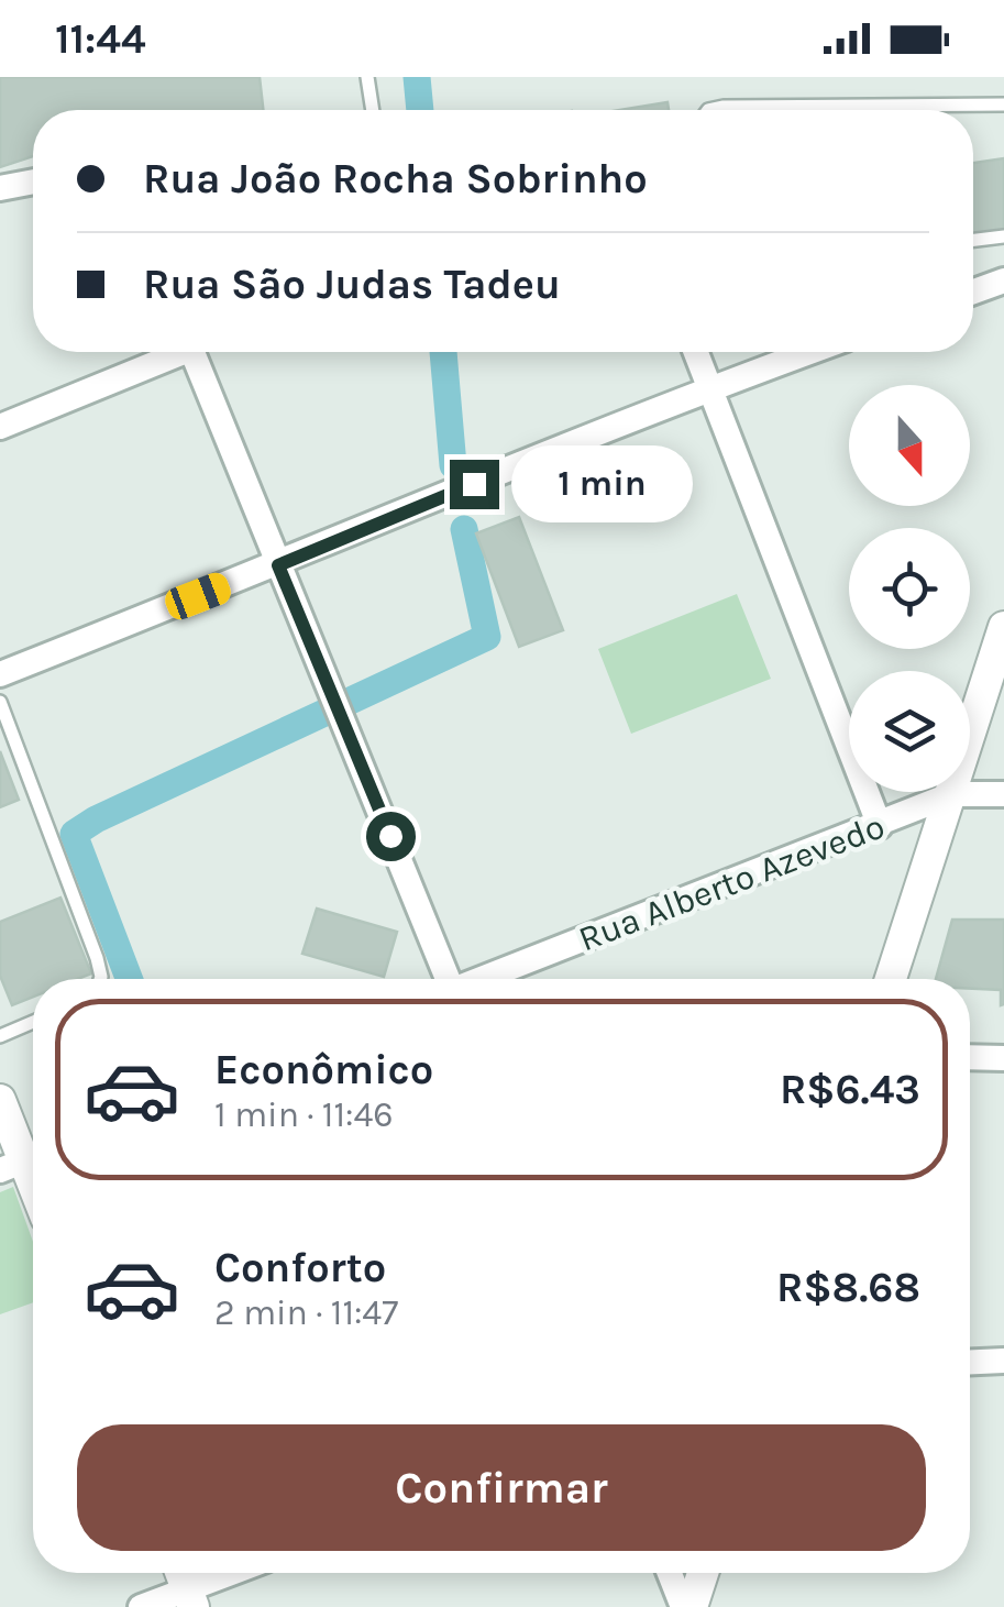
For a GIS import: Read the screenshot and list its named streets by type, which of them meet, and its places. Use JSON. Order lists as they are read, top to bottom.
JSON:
{
  "streets": {
    "street": ["Rua Alberto Azevedo"]
  },
  "north": "bottom",
  "page": {
    "status": "11:44",
    "banner": ["Rua João Rocha Sobrinho", "Rua São Judas Tadeu"],
    "bubble": "1 min",
    "list": [
      {
        "name": "Econômico",
        "note": "1 min · 11:46",
        "value": "R$6.43"
      },
      {
        "name": "Conforto",
        "note": "2 min · 11:47",
        "value": "R$8.68"
      }
    ],
    "buttons": "Confirmar"
  }
}
